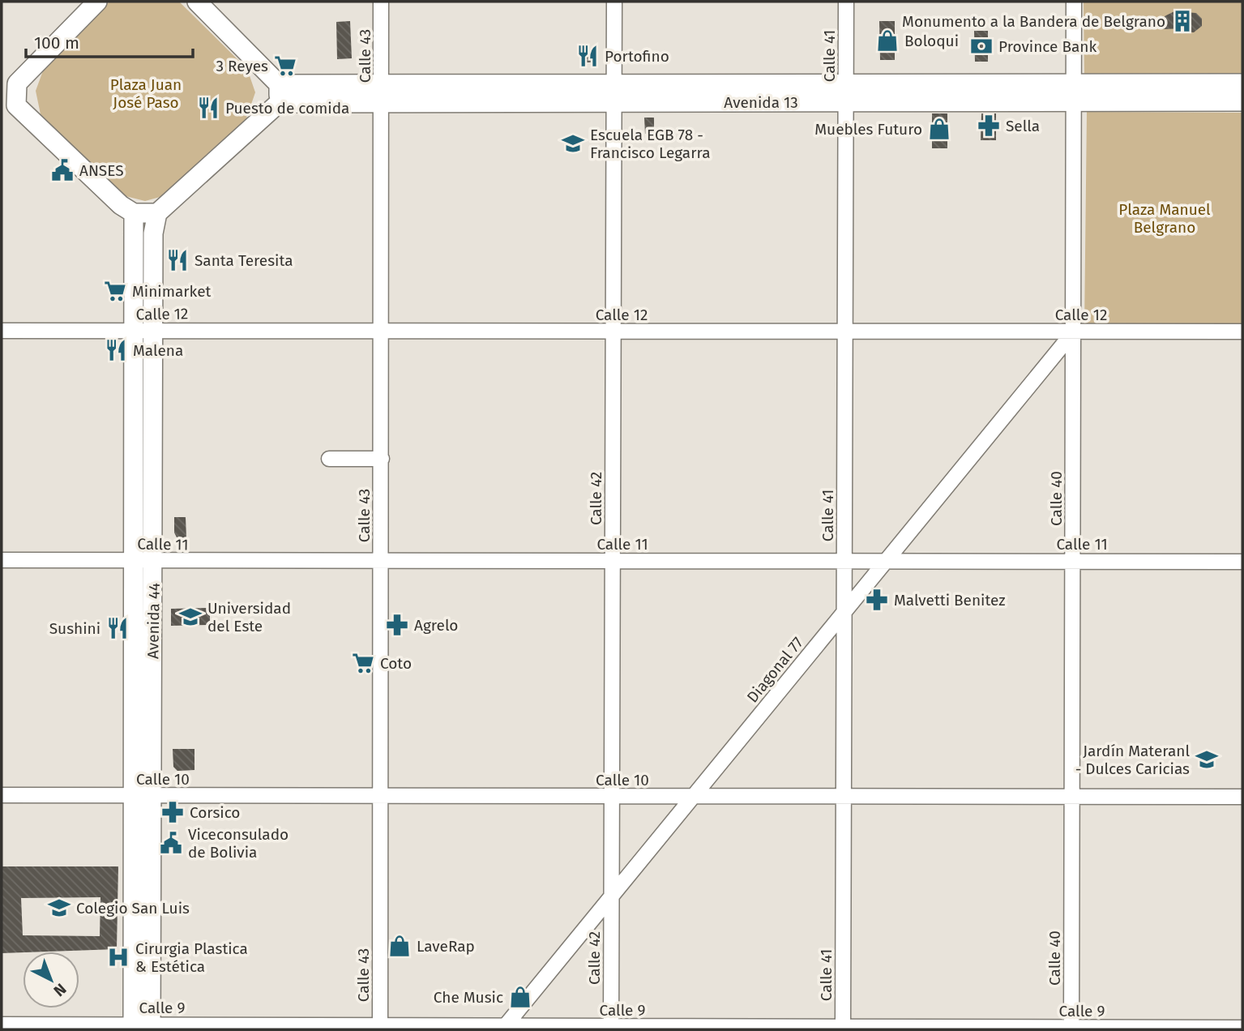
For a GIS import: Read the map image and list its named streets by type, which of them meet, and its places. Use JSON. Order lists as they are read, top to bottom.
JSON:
{
  "streets": {
    "main road": ["Avenida 13", "Avenida 44"],
    "street": [
      "Calle 43",
      "Calle 41",
      "Calle 12",
      "Calle 42",
      "Calle 40",
      "Calle 11",
      "Diagonal 77",
      "Calle 10",
      "Calle 9"
    ]
  },
  "crossings": [
    ["Calle 43", "Avenida 13"],
    ["Calle 43", "Calle 12"],
    ["Calle 43", "Calle 11"],
    ["Calle 43", "Calle 10"],
    ["Calle 43", "Calle 9"],
    ["Calle 41", "Avenida 13"],
    ["Calle 41", "Calle 12"],
    ["Calle 41", "Calle 11"],
    ["Calle 41", "Diagonal 77"],
    ["Calle 41", "Calle 10"],
    ["Calle 41", "Calle 9"],
    ["Avenida 13", "Calle 42"],
    ["Avenida 13", "Calle 40"],
    ["Calle 12", "Calle 42"],
    ["Calle 12", "Calle 40"],
    ["Calle 12", "Avenida 44"],
    ["Calle 12", "Diagonal 77"],
    ["Calle 42", "Calle 11"],
    ["Calle 42", "Diagonal 77"],
    ["Calle 42", "Calle 10"],
    ["Calle 42", "Calle 9"],
    ["Calle 40", "Calle 11"],
    ["Calle 40", "Diagonal 77"],
    ["Calle 40", "Calle 10"],
    ["Calle 40", "Calle 9"],
    ["Calle 11", "Avenida 44"],
    ["Calle 11", "Diagonal 77"],
    ["Avenida 44", "Calle 10"],
    ["Avenida 44", "Calle 9"],
    ["Diagonal 77", "Calle 10"],
    ["Diagonal 77", "Calle 9"]
  ],
  "parks": ["Plaza Juan José Paso", "Plaza Manuel Belgrano"],
  "places": {
    "building": ["Monumento a la Bandera de Belgrano"],
    "shop": [
      "Boloqui",
      "Muebles Futuro",
      "LaveRap",
      "Che Music"
    ],
    "bank": ["Province Bank"],
    "restaurant": [
      "Portofino",
      "Puesto de comida",
      "Santa Teresita",
      "Malena",
      "Sushini"
    ],
    "supermarket": ["3 Reyes", "Minimarket", "Coto"],
    "pharmacy": [
      "Sella",
      "Malvetti Benitez",
      "Agrelo",
      "Corsico"
    ],
    "school or university": [
      "Escuela EGB 78 - Francisco Legarra",
      "Universidad del Este",
      "Jardín Materanl - Dulces Caricias",
      "Colegio San Luis"
    ],
    "public building": ["ANSES", "Viceconsulado de Bolivia"],
    "hospital": ["Cirurgia Plastica & Estética"]
  },
  "scale_bar": "100 m",
  "north": "bottom right"
}
